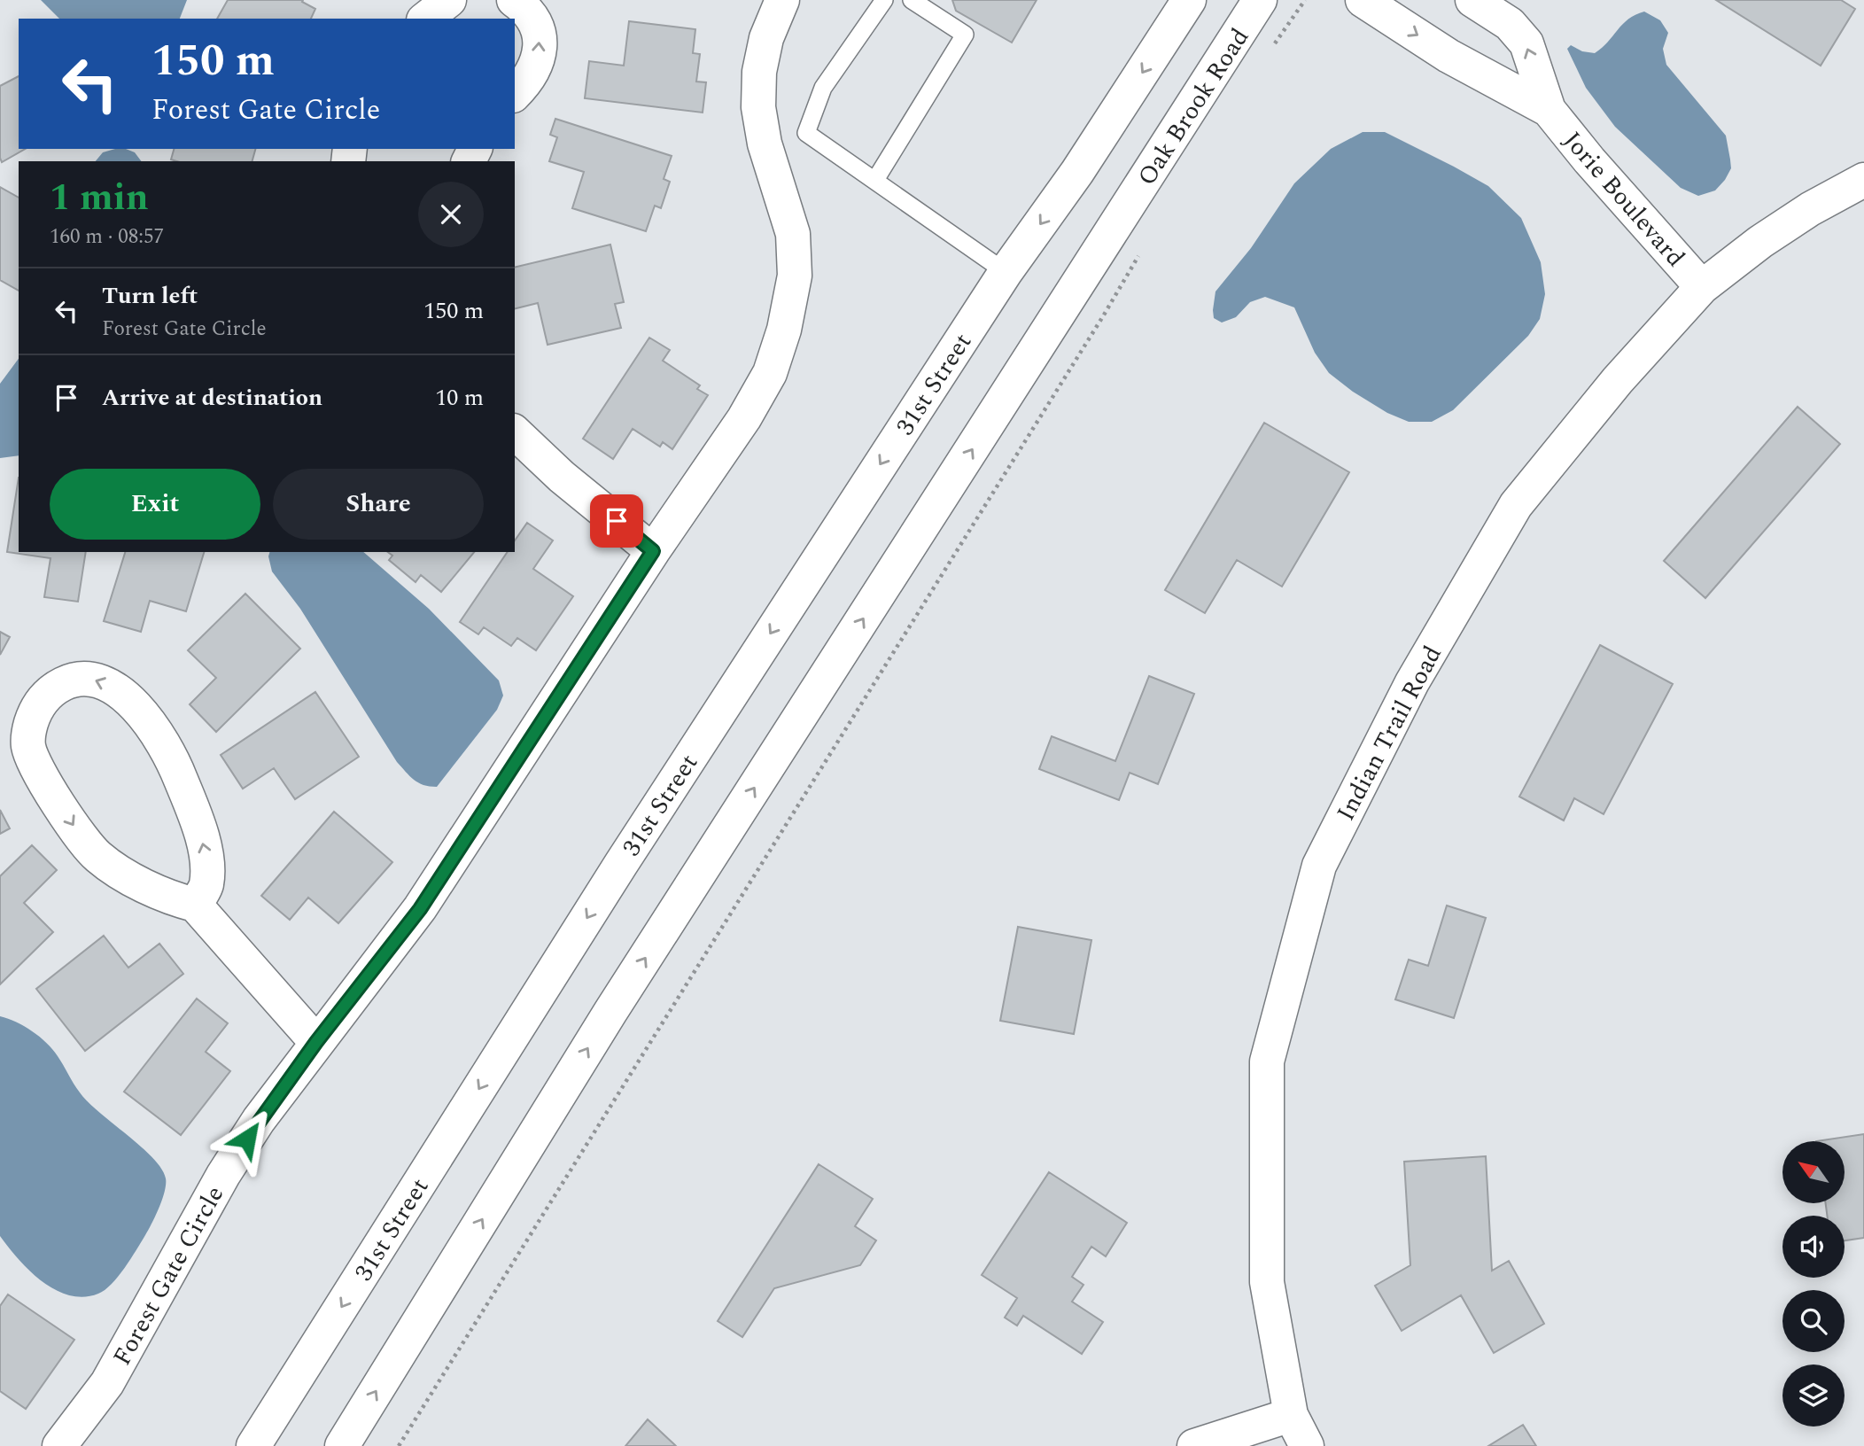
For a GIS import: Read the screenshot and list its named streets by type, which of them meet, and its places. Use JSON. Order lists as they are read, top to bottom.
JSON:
{
  "streets": {
    "street": [
      "Oak Brook Road",
      "Jorie Boulevard",
      "31st Street",
      "Indian Trail Road",
      "Forest Gate Circle"
    ]
  },
  "crossings": [
    ["Jorie Boulevard", "Indian Trail Road"]
  ],
  "one_way": ["Oak Brook Road", "31st Street"],
  "north": "top left",
  "page": {
    "turn": ["150 m", "Forest Gate Circle"],
    "heading": ["1 min", "160 m · 08:57"],
    "list": [
      {
        "name": "Turn left",
        "note": "Forest Gate Circle",
        "value": "150 m"
      },
      {
        "name": "Arrive at destination",
        "value": "10 m"
      }
    ],
    "buttons": ["Exit", "Share"]
  }
}
